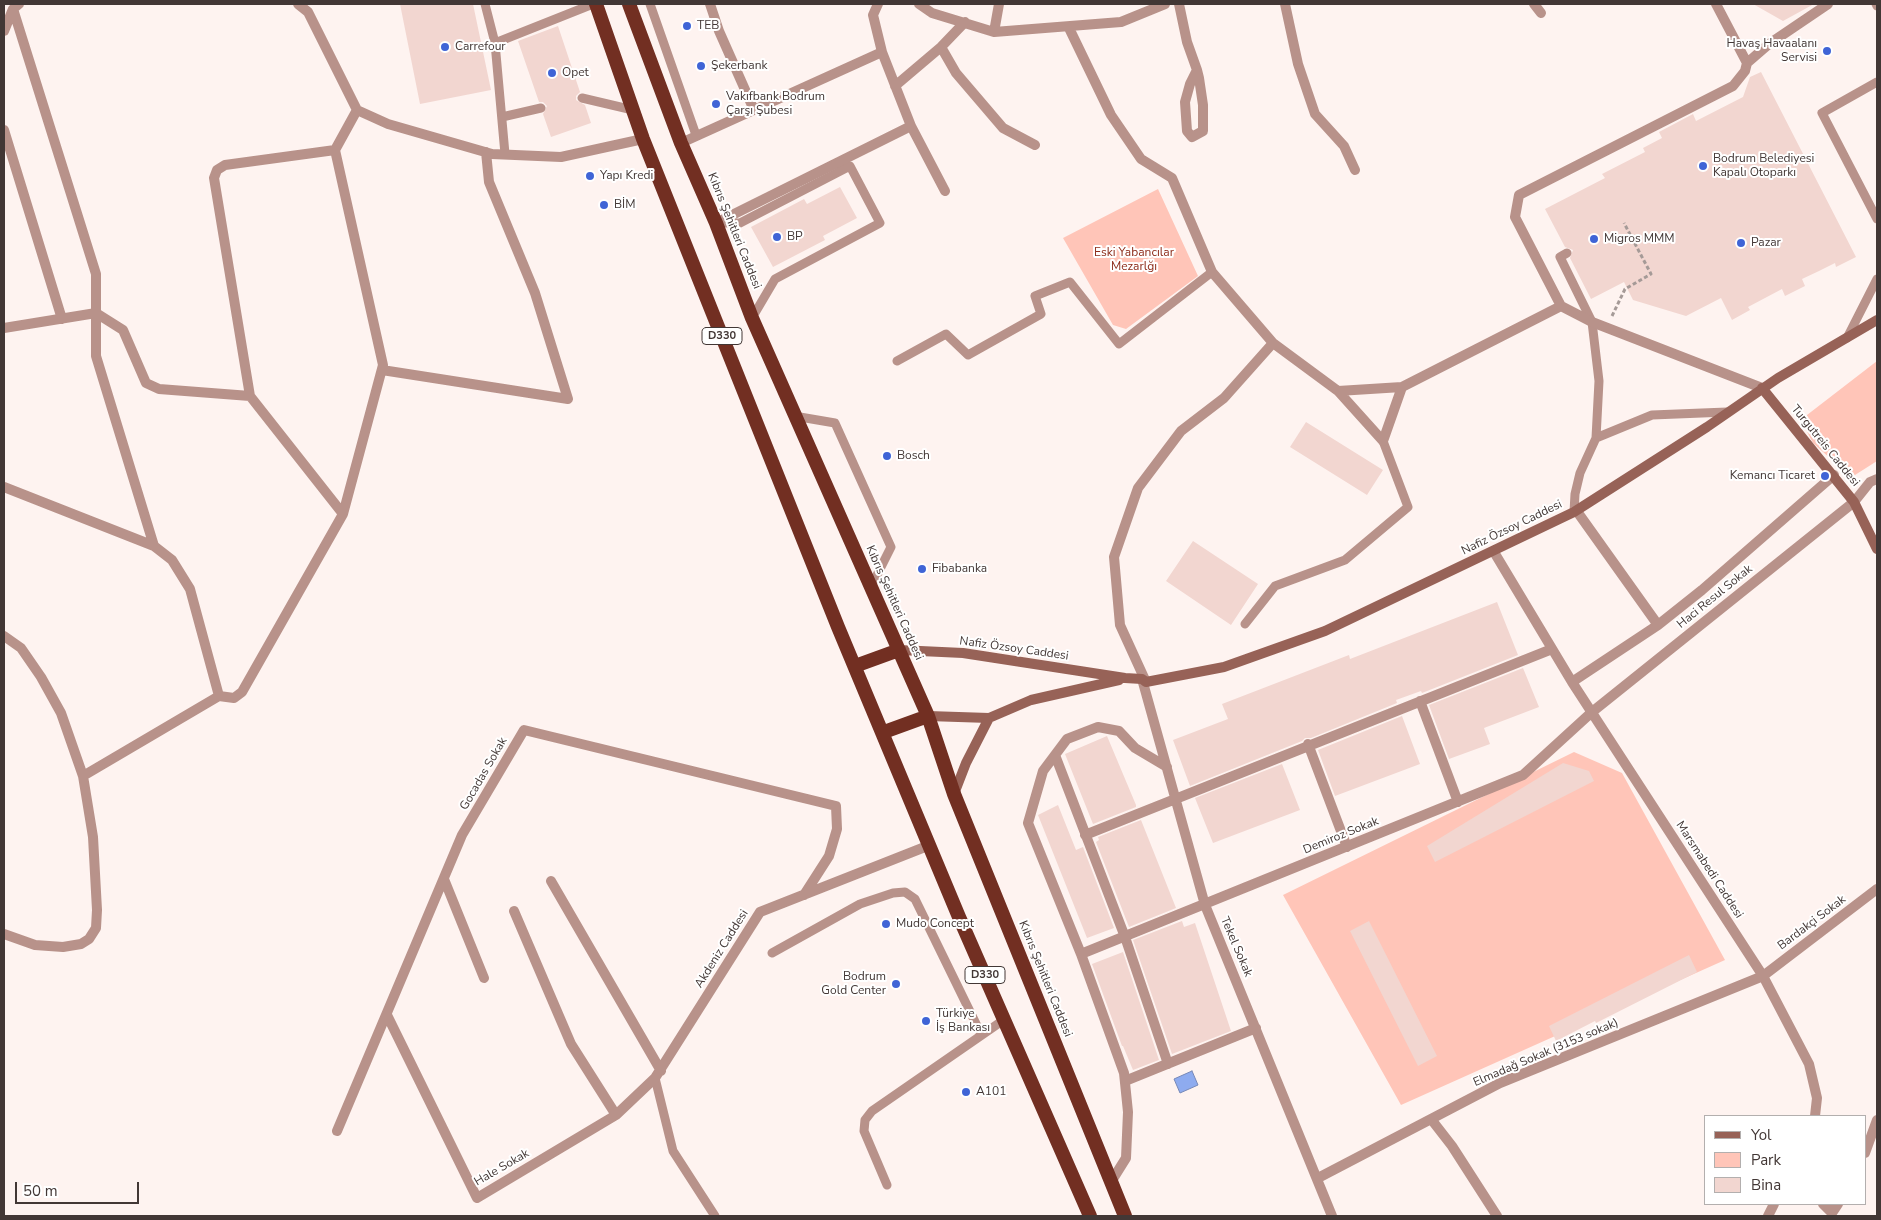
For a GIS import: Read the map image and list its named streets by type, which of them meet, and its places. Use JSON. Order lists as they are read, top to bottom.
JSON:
{
  "streets": {
    "highway": ["Kıbrıs Şehitleri Caddesi", "D330"],
    "main road": ["Turgutreis Caddesi", "Nafiz Özsoy Caddesi"],
    "street": [
      "Haci Resul Sokak",
      "Gocadas Sokak",
      "Demiroz Sokak",
      "Marsmabedi Caddesi",
      "Bardakçi Sokak",
      "Tekel Sokak",
      "Akdeniz Caddesi",
      "Elmadağ Sokak (3153 sokak)",
      "Hale Sokak"
    ]
  },
  "crossings": [
    ["Kıbrıs Şehitleri Caddesi", "Nafiz Özsoy Caddesi"],
    ["D330", "Akdeniz Caddesi"],
    ["Turgutreis Caddesi", "Nafiz Özsoy Caddesi"],
    ["Turgutreis Caddesi", "Haci Resul Sokak"],
    ["Nafiz Özsoy Caddesi", "Marsmabedi Caddesi"],
    ["Nafiz Özsoy Caddesi", "Tekel Sokak"],
    ["Haci Resul Sokak", "Demiroz Sokak"],
    ["Haci Resul Sokak", "Marsmabedi Caddesi"],
    ["Gocadas Sokak", "Akdeniz Caddesi"],
    ["Gocadas Sokak", "Hale Sokak"],
    ["Demiroz Sokak", "Marsmabedi Caddesi"],
    ["Demiroz Sokak", "Tekel Sokak"],
    ["Marsmabedi Caddesi", "Bardakçi Sokak"],
    ["Marsmabedi Caddesi", "Elmadağ Sokak (3153 sokak)"],
    ["Bardakçi Sokak", "Elmadağ Sokak (3153 sokak)"],
    ["Tekel Sokak", "Elmadağ Sokak (3153 sokak)"],
    ["Akdeniz Caddesi", "Hale Sokak"]
  ],
  "parks": ["Eski Yabancılar Mezarlğı"],
  "places": [
    "TEB",
    "Carrefour",
    "Havaş Havaalanı Servisi",
    "Şekerbank",
    "Opet",
    "Vakıfbank Bodrum Çarşı Şubesi",
    "Bodrum Belediyesi Kapalı Otoparkı",
    "Yapı Kredi",
    "BİM",
    "BP",
    "Migros MMM",
    "Pazar",
    "Bosch",
    "Kemancı Ticaret",
    "Fibabanka",
    "Mudo Concept",
    "Bodrum Gold Center",
    "Türkiye İş Bankası",
    "A101"
  ],
  "legend": ["Yol", "Park", "Bina"],
  "scale_bar": "50 m"
}
